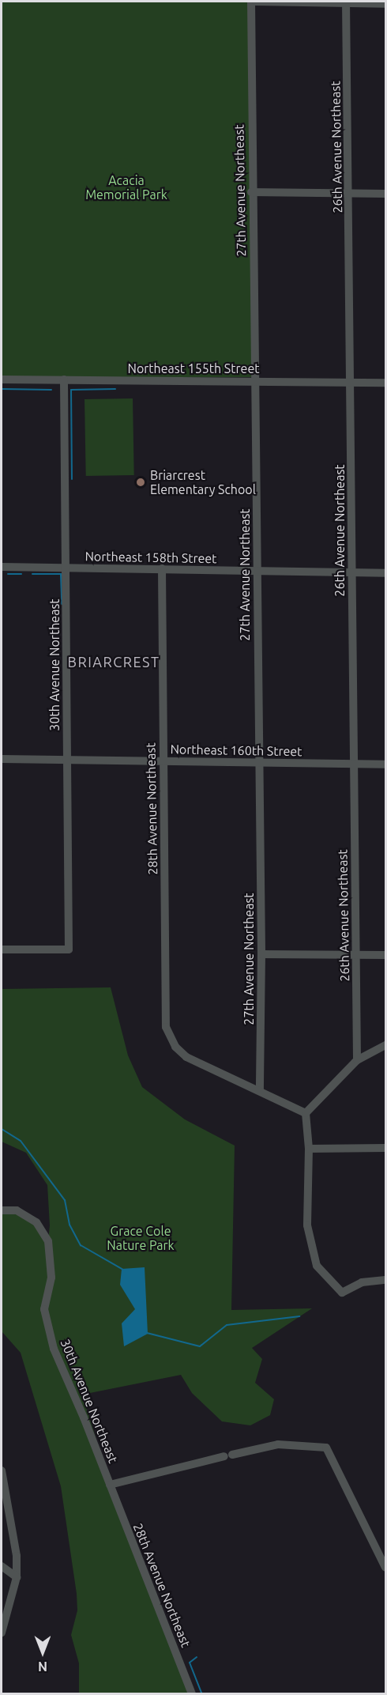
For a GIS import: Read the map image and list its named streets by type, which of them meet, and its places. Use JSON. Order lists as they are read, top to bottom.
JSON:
{
  "streets": {
    "street": [
      "26th Avenue Northeast",
      "27th Avenue Northeast",
      "Northeast 155th Street",
      "Northeast 158th Street",
      "30th Avenue Northeast",
      "Northeast 160th Street",
      "28th Avenue Northeast"
    ]
  },
  "crossings": [
    ["26th Avenue Northeast", "Northeast 155th Street"],
    ["26th Avenue Northeast", "Northeast 158th Street"],
    ["26th Avenue Northeast", "Northeast 160th Street"],
    ["27th Avenue Northeast", "Northeast 155th Street"],
    ["27th Avenue Northeast", "Northeast 158th Street"],
    ["27th Avenue Northeast", "Northeast 160th Street"],
    ["27th Avenue Northeast", "28th Avenue Northeast"],
    ["Northeast 155th Street", "30th Avenue Northeast"],
    ["Northeast 158th Street", "30th Avenue Northeast"],
    ["Northeast 158th Street", "28th Avenue Northeast"],
    ["30th Avenue Northeast", "Northeast 160th Street"],
    ["30th Avenue Northeast", "28th Avenue Northeast"],
    ["Northeast 160th Street", "28th Avenue Northeast"]
  ],
  "districts": ["BRIARCREST"],
  "parks": ["Acacia Memorial Park", "Grace Cole Nature Park"],
  "places": ["Briarcrest Elementary School"],
  "north": "bottom"
}
